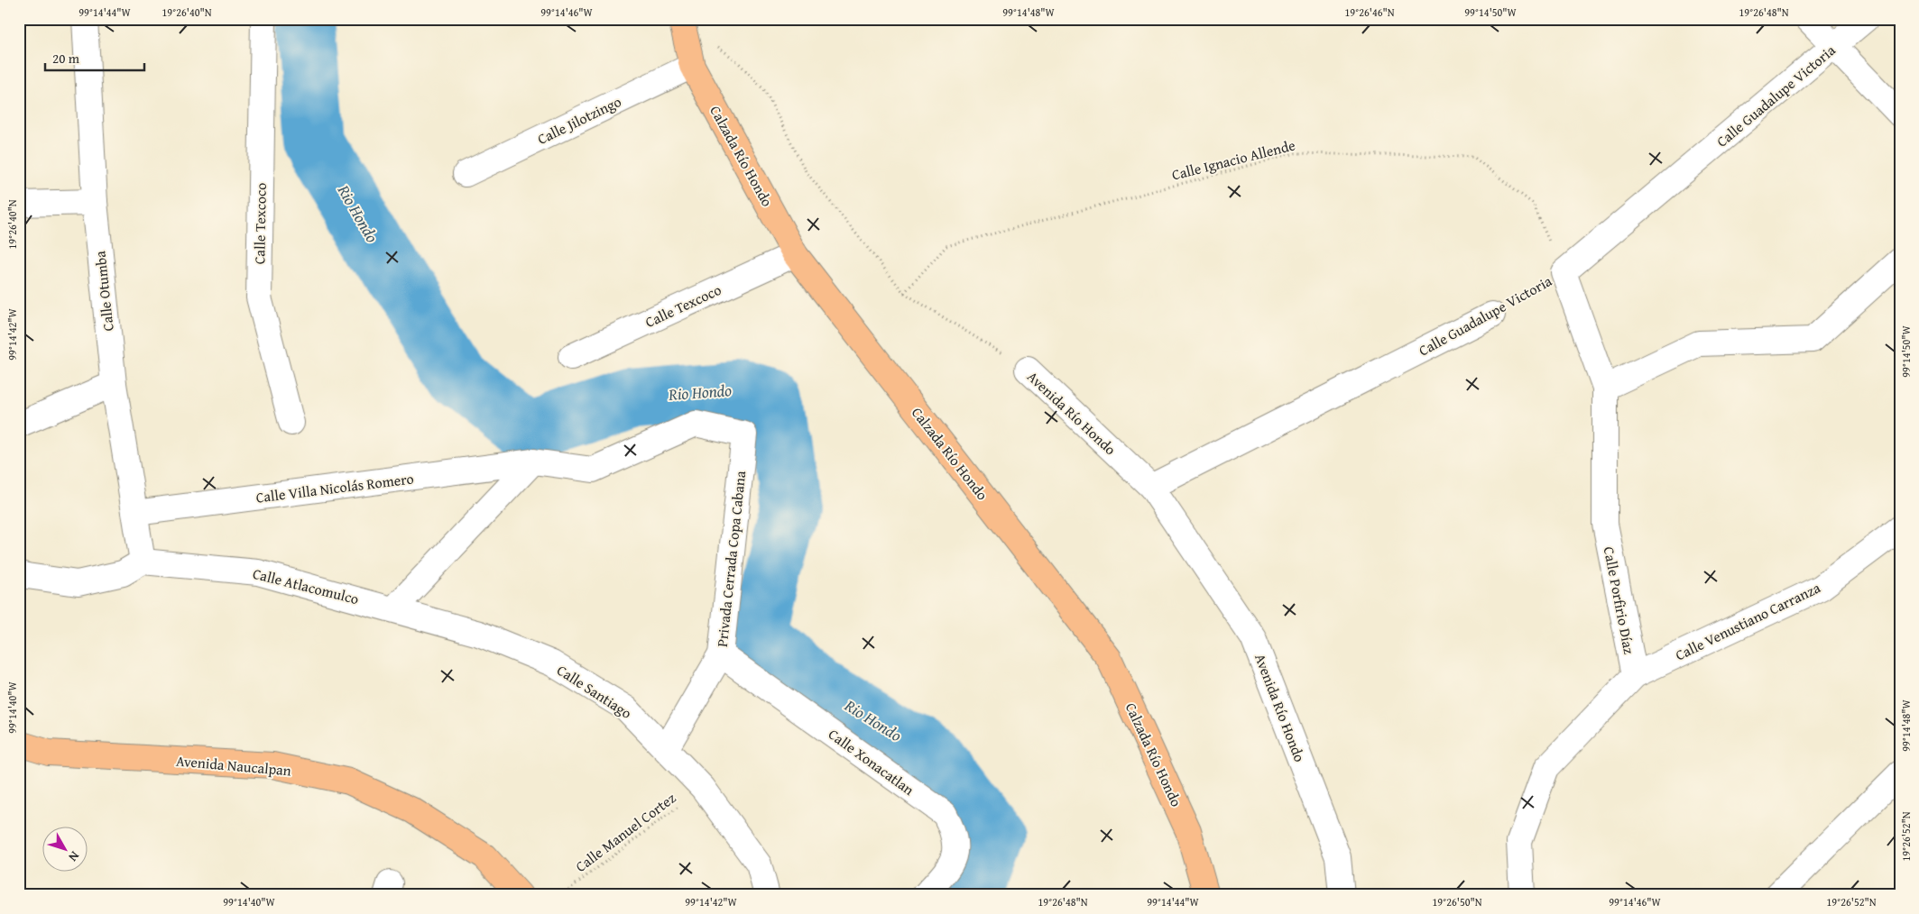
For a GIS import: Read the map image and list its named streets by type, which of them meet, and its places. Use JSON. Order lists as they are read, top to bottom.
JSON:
{
  "streets": {
    "main road": ["Calzada Río Hondo", "Avenida Naucalpan"],
    "street": [
      "Calle Guadalupe Victoria",
      "Calle Jilotzingo",
      "Calle Texcoco",
      "Calle Otumba",
      "Avenida Río Hondo",
      "Calle Villa Nicolás Romero",
      "Privada Cerrada Copa Cabana",
      "Calle Atlacomulco",
      "Calle Porfirio Díaz",
      "Calle Venustiano Carranza",
      "Calle Santiago",
      "Calle Xonacatlan"
    ],
    "path": ["Calle Ignacio Allende", "Calle Manuel Cortez"]
  },
  "crossings": [
    ["Calle Guadalupe Victoria", "Calle Ignacio Allende"],
    ["Calle Guadalupe Victoria", "Avenida Río Hondo"],
    ["Calle Guadalupe Victoria", "Calle Porfirio Díaz"],
    ["Calle Jilotzingo", "Calzada Río Hondo"],
    ["Calzada Río Hondo", "Calle Texcoco"],
    ["Calle Ignacio Allende", "Avenida Río Hondo"],
    ["Calle Ignacio Allende", "Calle Porfirio Díaz"],
    ["Calle Otumba", "Calle Villa Nicolás Romero"],
    ["Calle Otumba", "Calle Atlacomulco"],
    ["Calle Villa Nicolás Romero", "Privada Cerrada Copa Cabana"],
    ["Privada Cerrada Copa Cabana", "Calle Santiago"],
    ["Privada Cerrada Copa Cabana", "Calle Xonacatlan"],
    ["Calle Atlacomulco", "Calle Santiago"],
    ["Calle Porfirio Díaz", "Calle Venustiano Carranza"],
    ["Calle Santiago", "Calle Manuel Cortez"]
  ],
  "water": ["Rio Hondo"],
  "scale_bar": "20 m",
  "north": "bottom right",
  "coordinates": [
    "99°14'44\"W",
    "19°26'40\"N",
    "99°14'46\"W",
    "99°14'48\"W",
    "19°26'46\"N",
    "99°14'50\"W",
    "19°26'48\"N",
    "99°14'42\"W",
    "99°14'40\"W",
    "19°26'52\"N",
    "19°26'50\"N"
  ]
}
